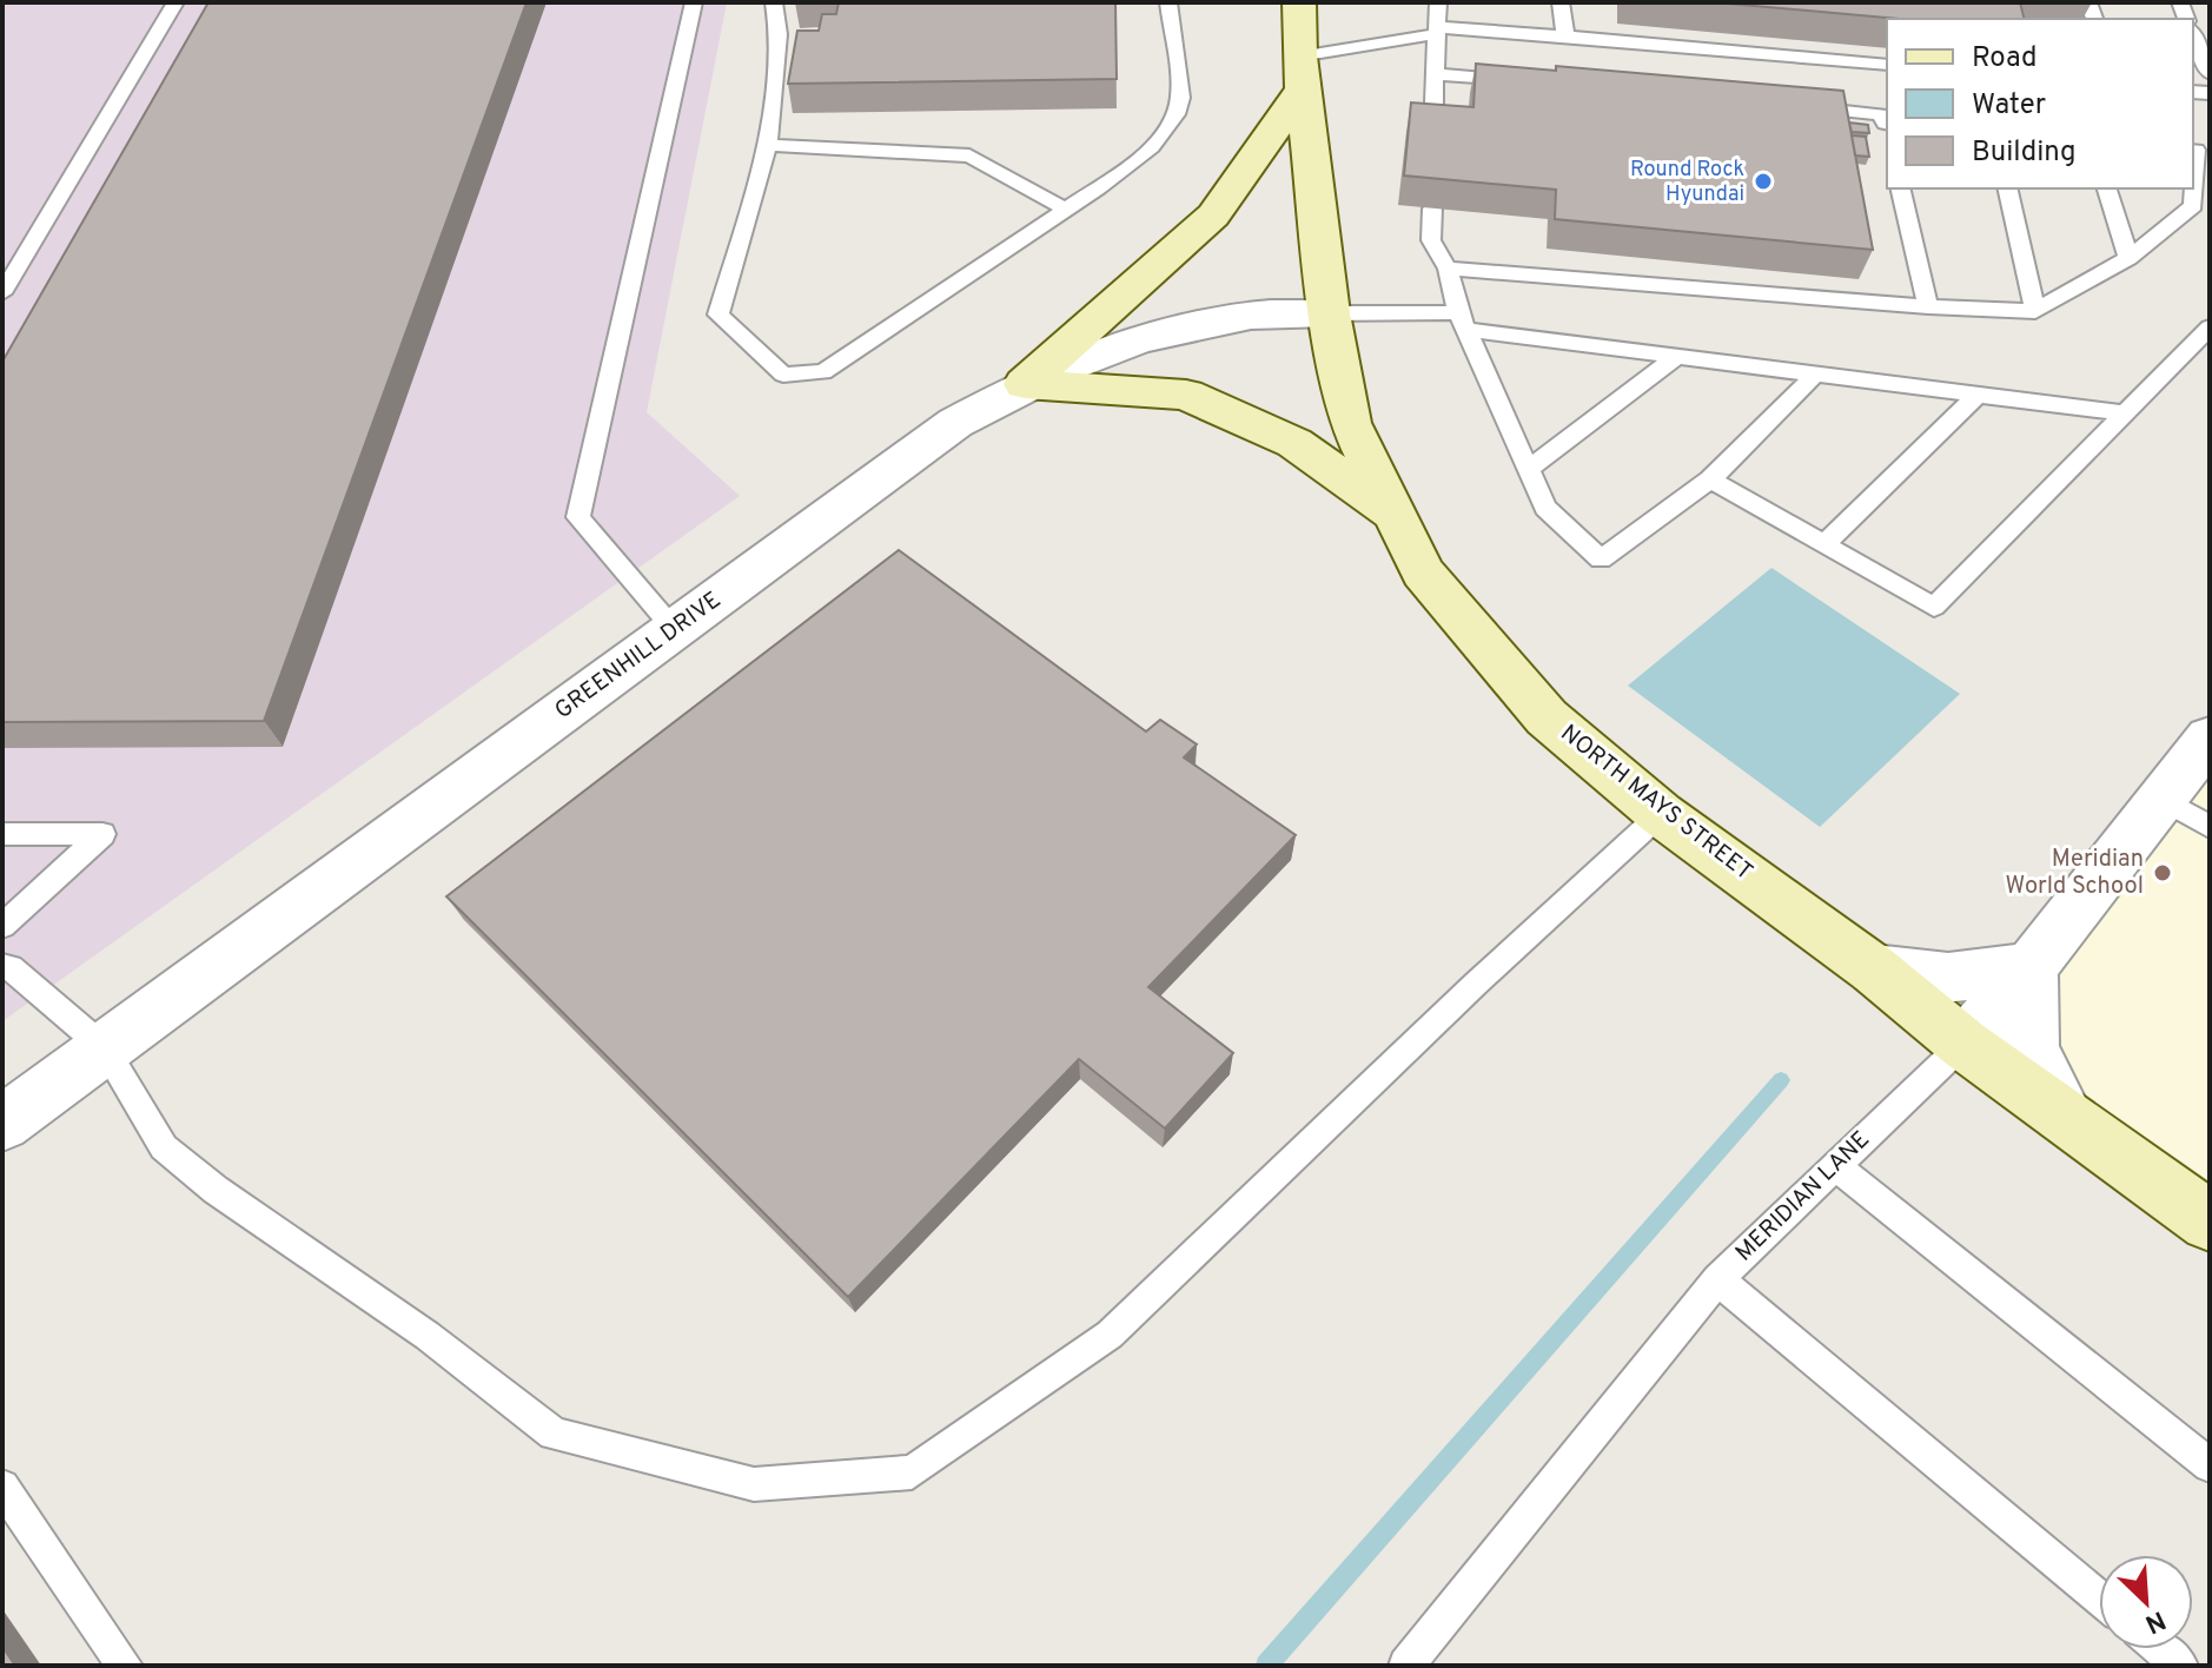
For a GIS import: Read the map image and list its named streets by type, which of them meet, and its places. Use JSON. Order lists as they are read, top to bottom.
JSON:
{
  "streets": {
    "main road": ["NORTH MAYS STREET"],
    "street": ["GREENHILL DRIVE", "MERIDIAN LANE"]
  },
  "crossings": [
    ["GREENHILL DRIVE", "NORTH MAYS STREET"],
    ["NORTH MAYS STREET", "MERIDIAN LANE"]
  ],
  "places": ["Round Rock Hyundai", "Meridian World School"],
  "legend": ["Road", "Water", "Building"],
  "north": "bottom right"
}
